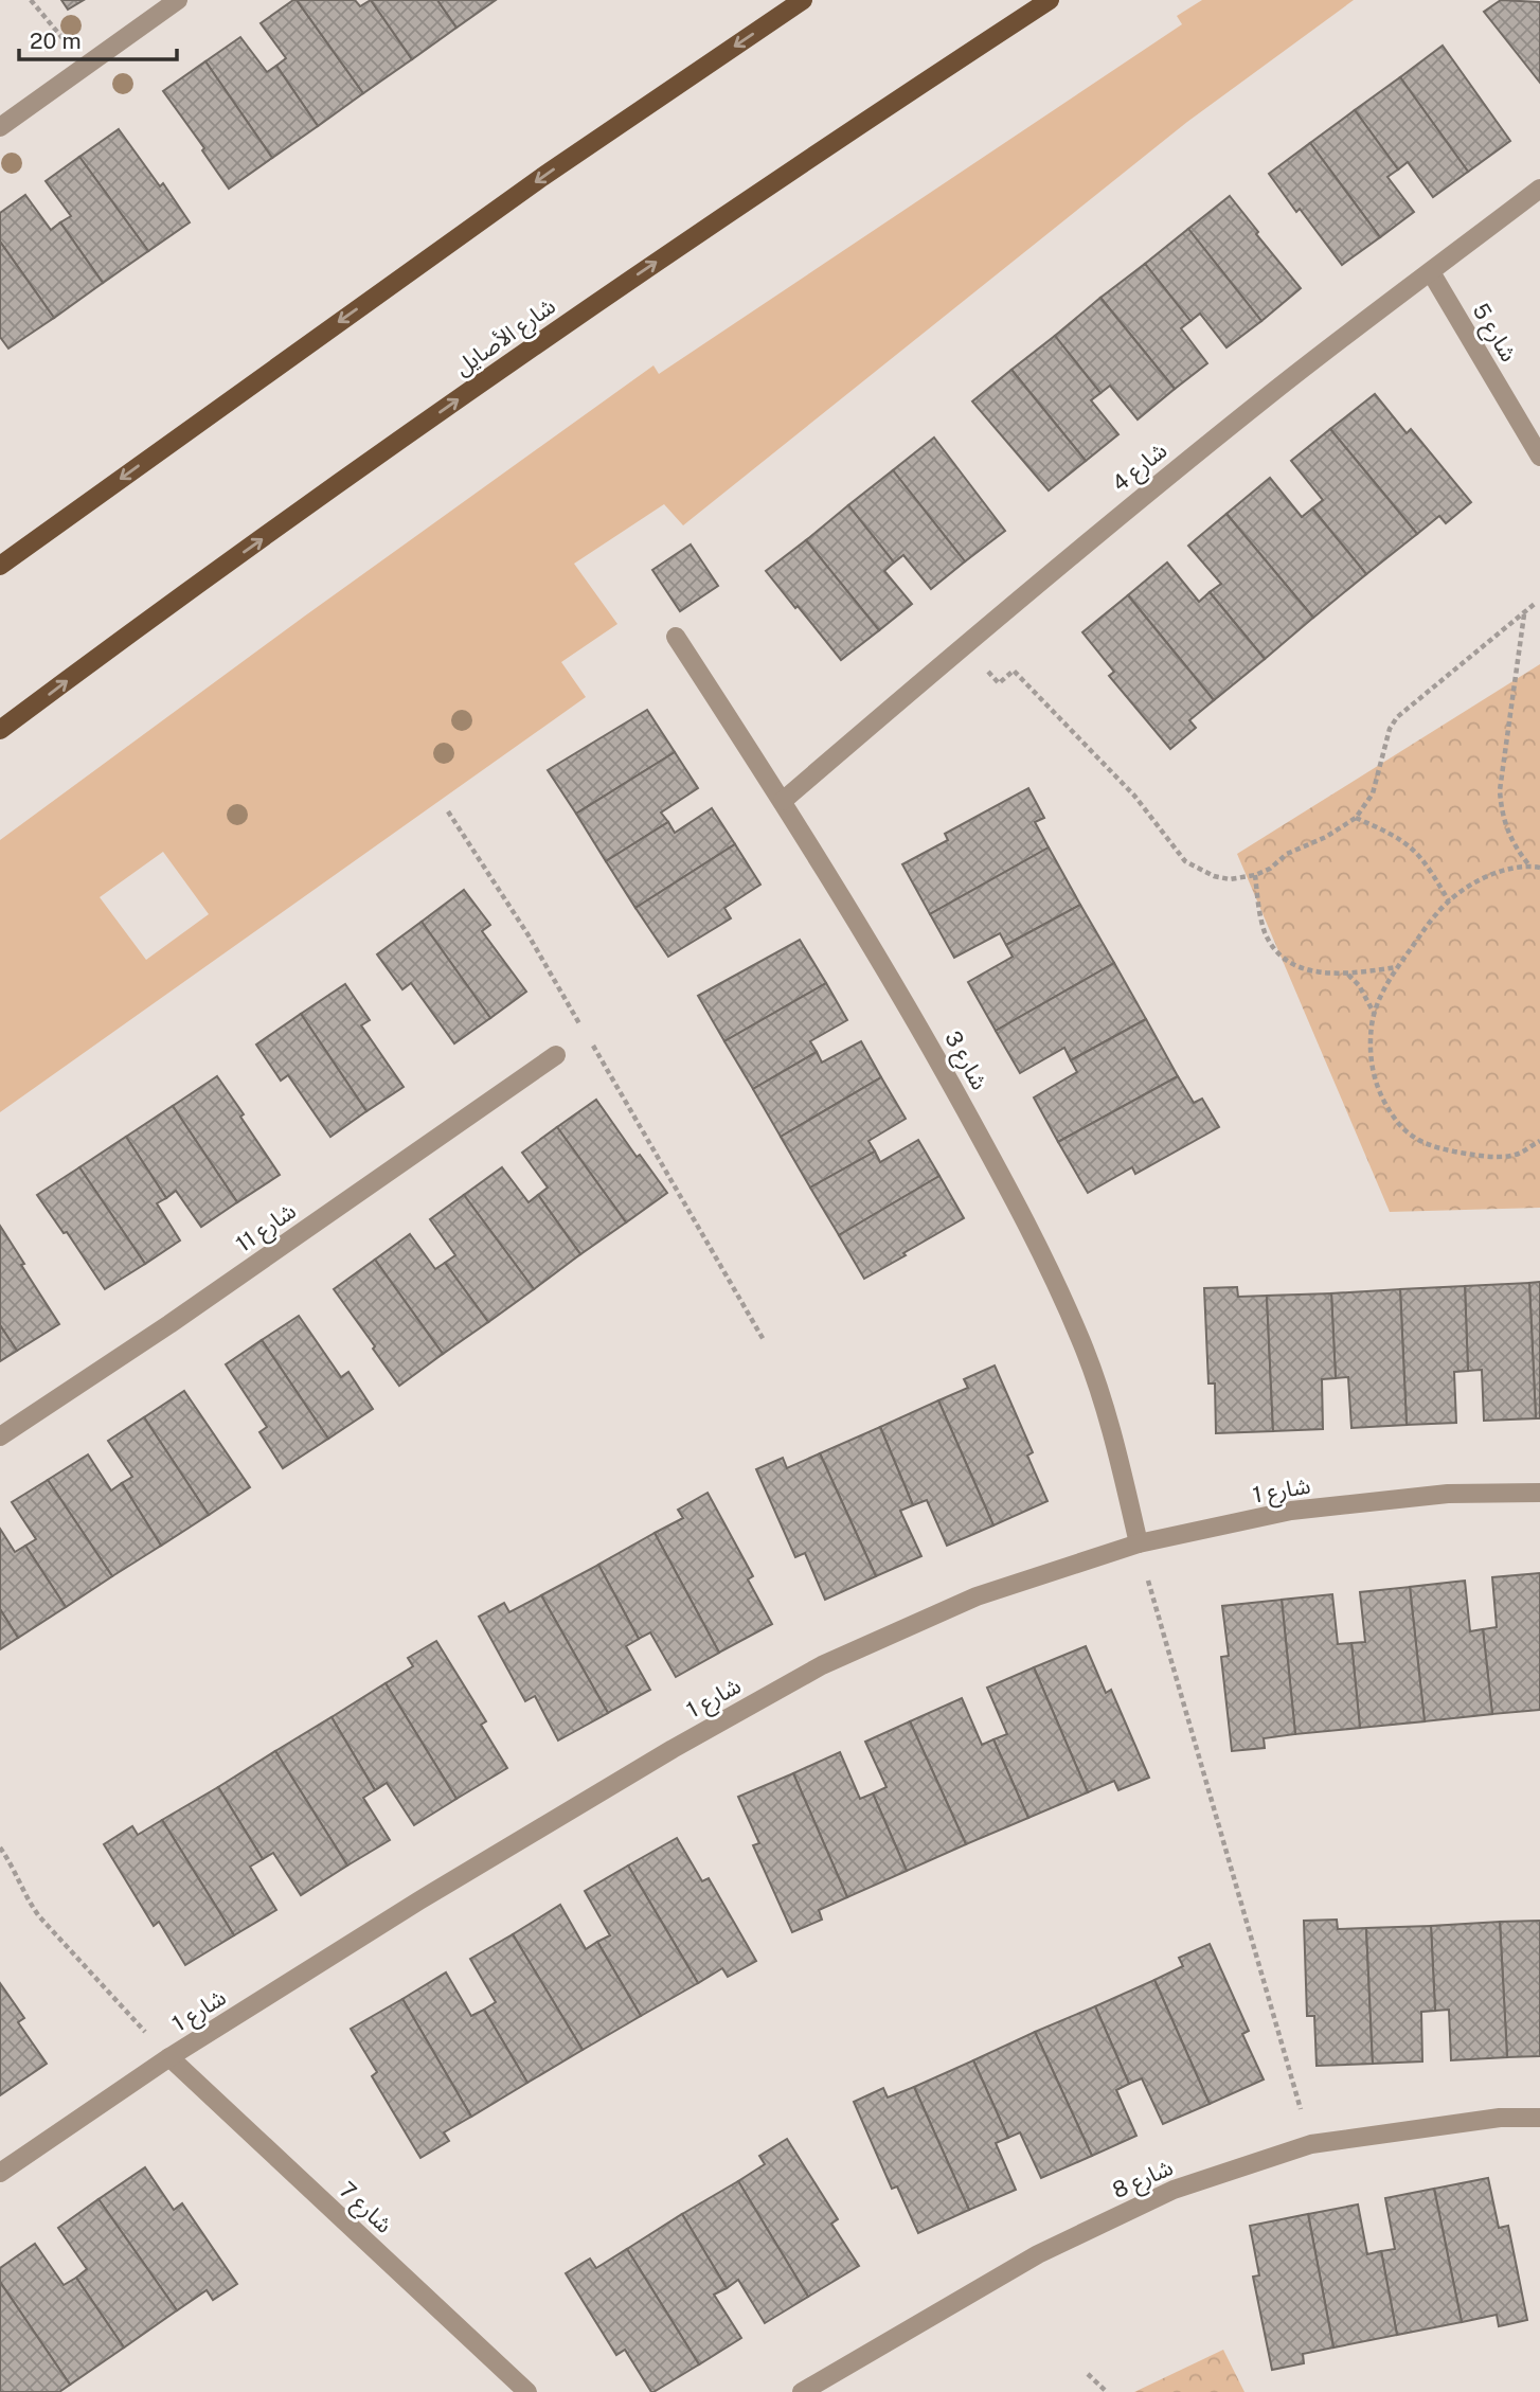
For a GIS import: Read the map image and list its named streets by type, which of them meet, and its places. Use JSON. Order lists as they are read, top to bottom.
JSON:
{
  "streets": {
    "main road": ["شارع الأصايل"],
    "street": [
      "شارع 5",
      "شارع 4",
      "شارع 3",
      "شارع 11",
      "شارع 1",
      "شارع 8",
      "شارع 7"
    ]
  },
  "crossings": [
    ["شارع 5", "شارع 4"],
    ["شارع 4", "شارع 3"],
    ["شارع 3", "شارع 1"],
    ["شارع 1", "شارع 7"]
  ],
  "scale_bar": "20 m"
}
